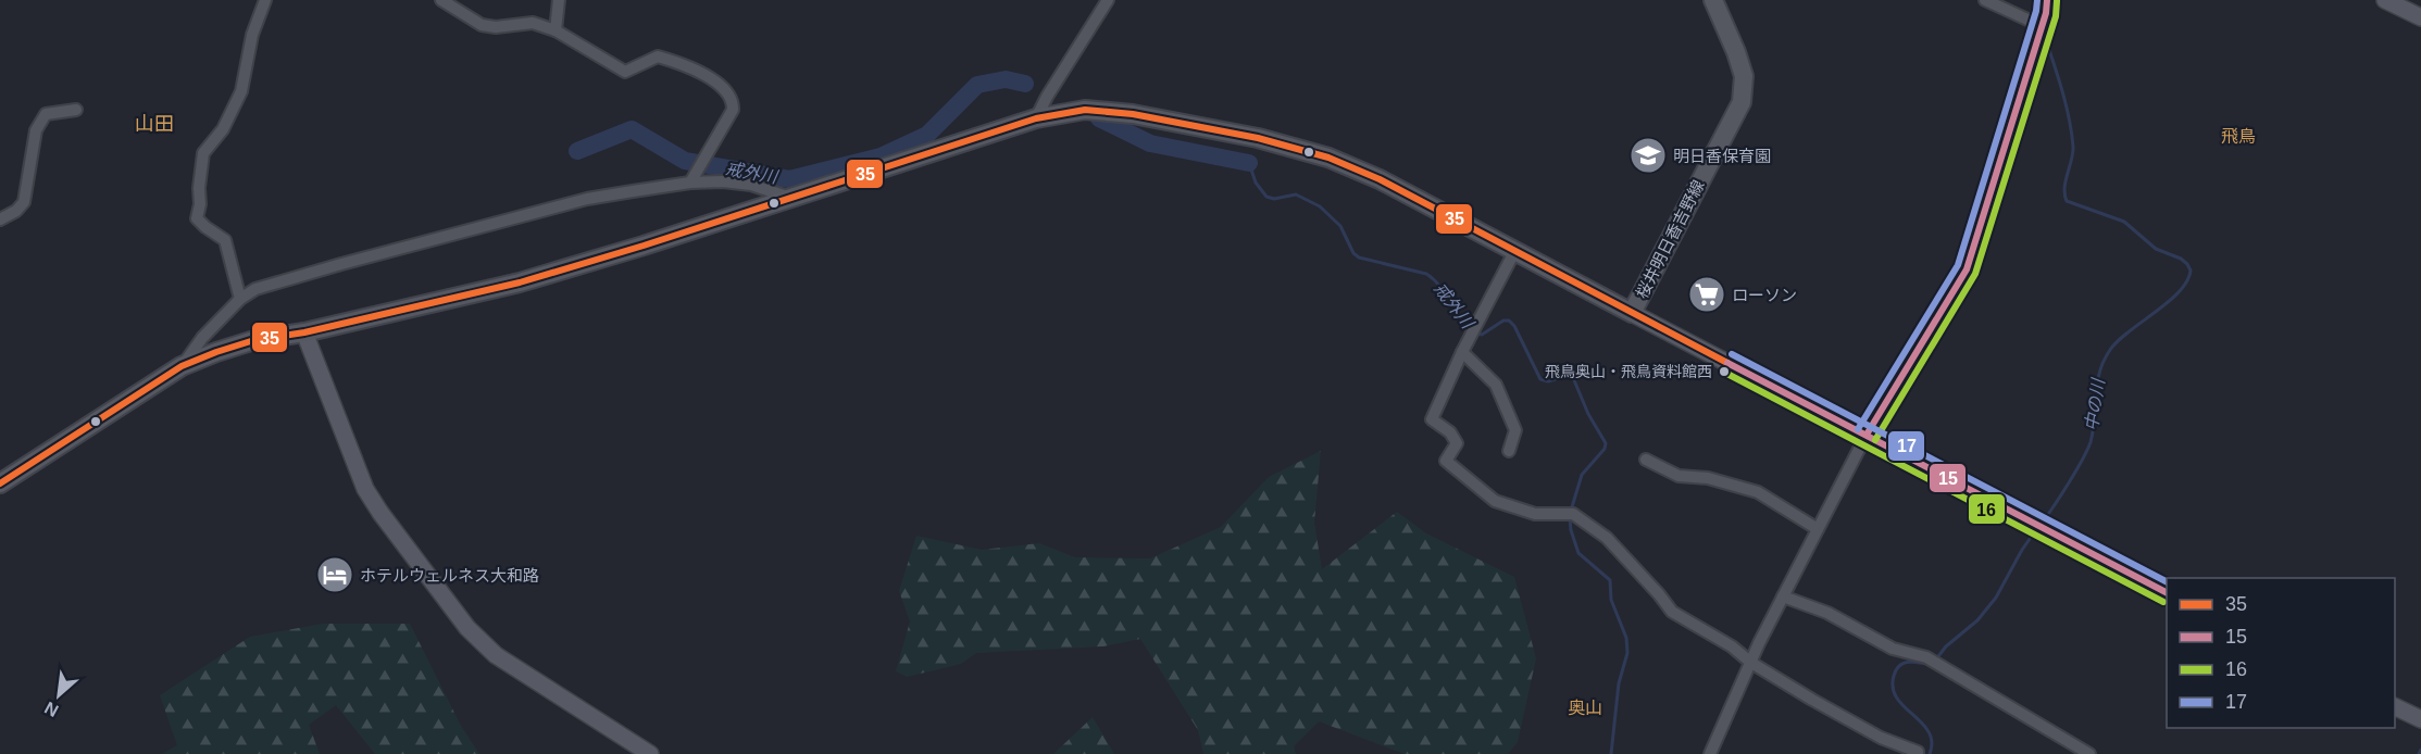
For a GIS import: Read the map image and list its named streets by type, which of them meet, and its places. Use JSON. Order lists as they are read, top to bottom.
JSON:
{
  "streets": {
    "main road": ["桜井明日香吉野線"]
  },
  "districts": ["山田", "飛鳥", "奥山"],
  "water": ["戒外川", "中の川"],
  "places": {
    "school or university": ["明日香保育園"],
    "supermarket": ["ローソン"],
    "other": ["飛鳥奥山・飛鳥資料館西"],
    "hotel": ["ホテルウェルネス大和路"]
  },
  "lines": [
    "transit line 15",
    "transit line 17",
    "transit line 16",
    "transit line 35"
  ],
  "legend": [
    "35",
    "15",
    "16",
    "17"
  ],
  "north": "bottom left"
}
